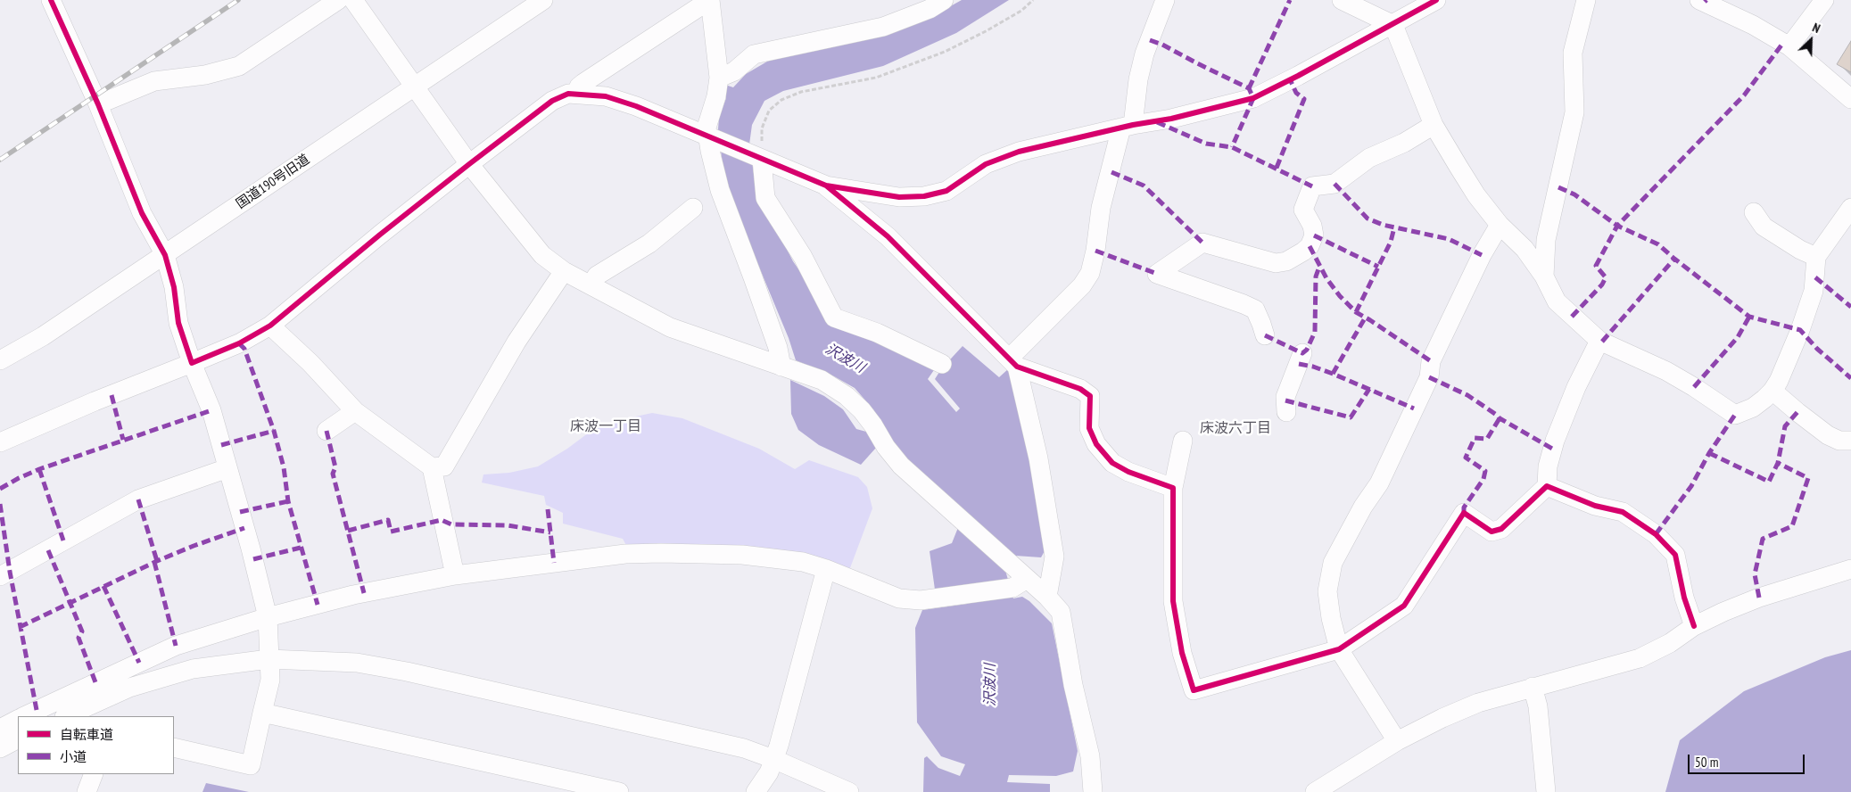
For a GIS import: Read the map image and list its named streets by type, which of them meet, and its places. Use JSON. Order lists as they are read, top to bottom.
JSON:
{
  "streets": {
    "street": ["国道190号旧道"]
  },
  "districts": ["床波一丁目", "床波六丁目"],
  "water": ["沢波川"],
  "legend": ["自転車道", "小道"],
  "scale_bar": "50 m",
  "north": "top right"
}
